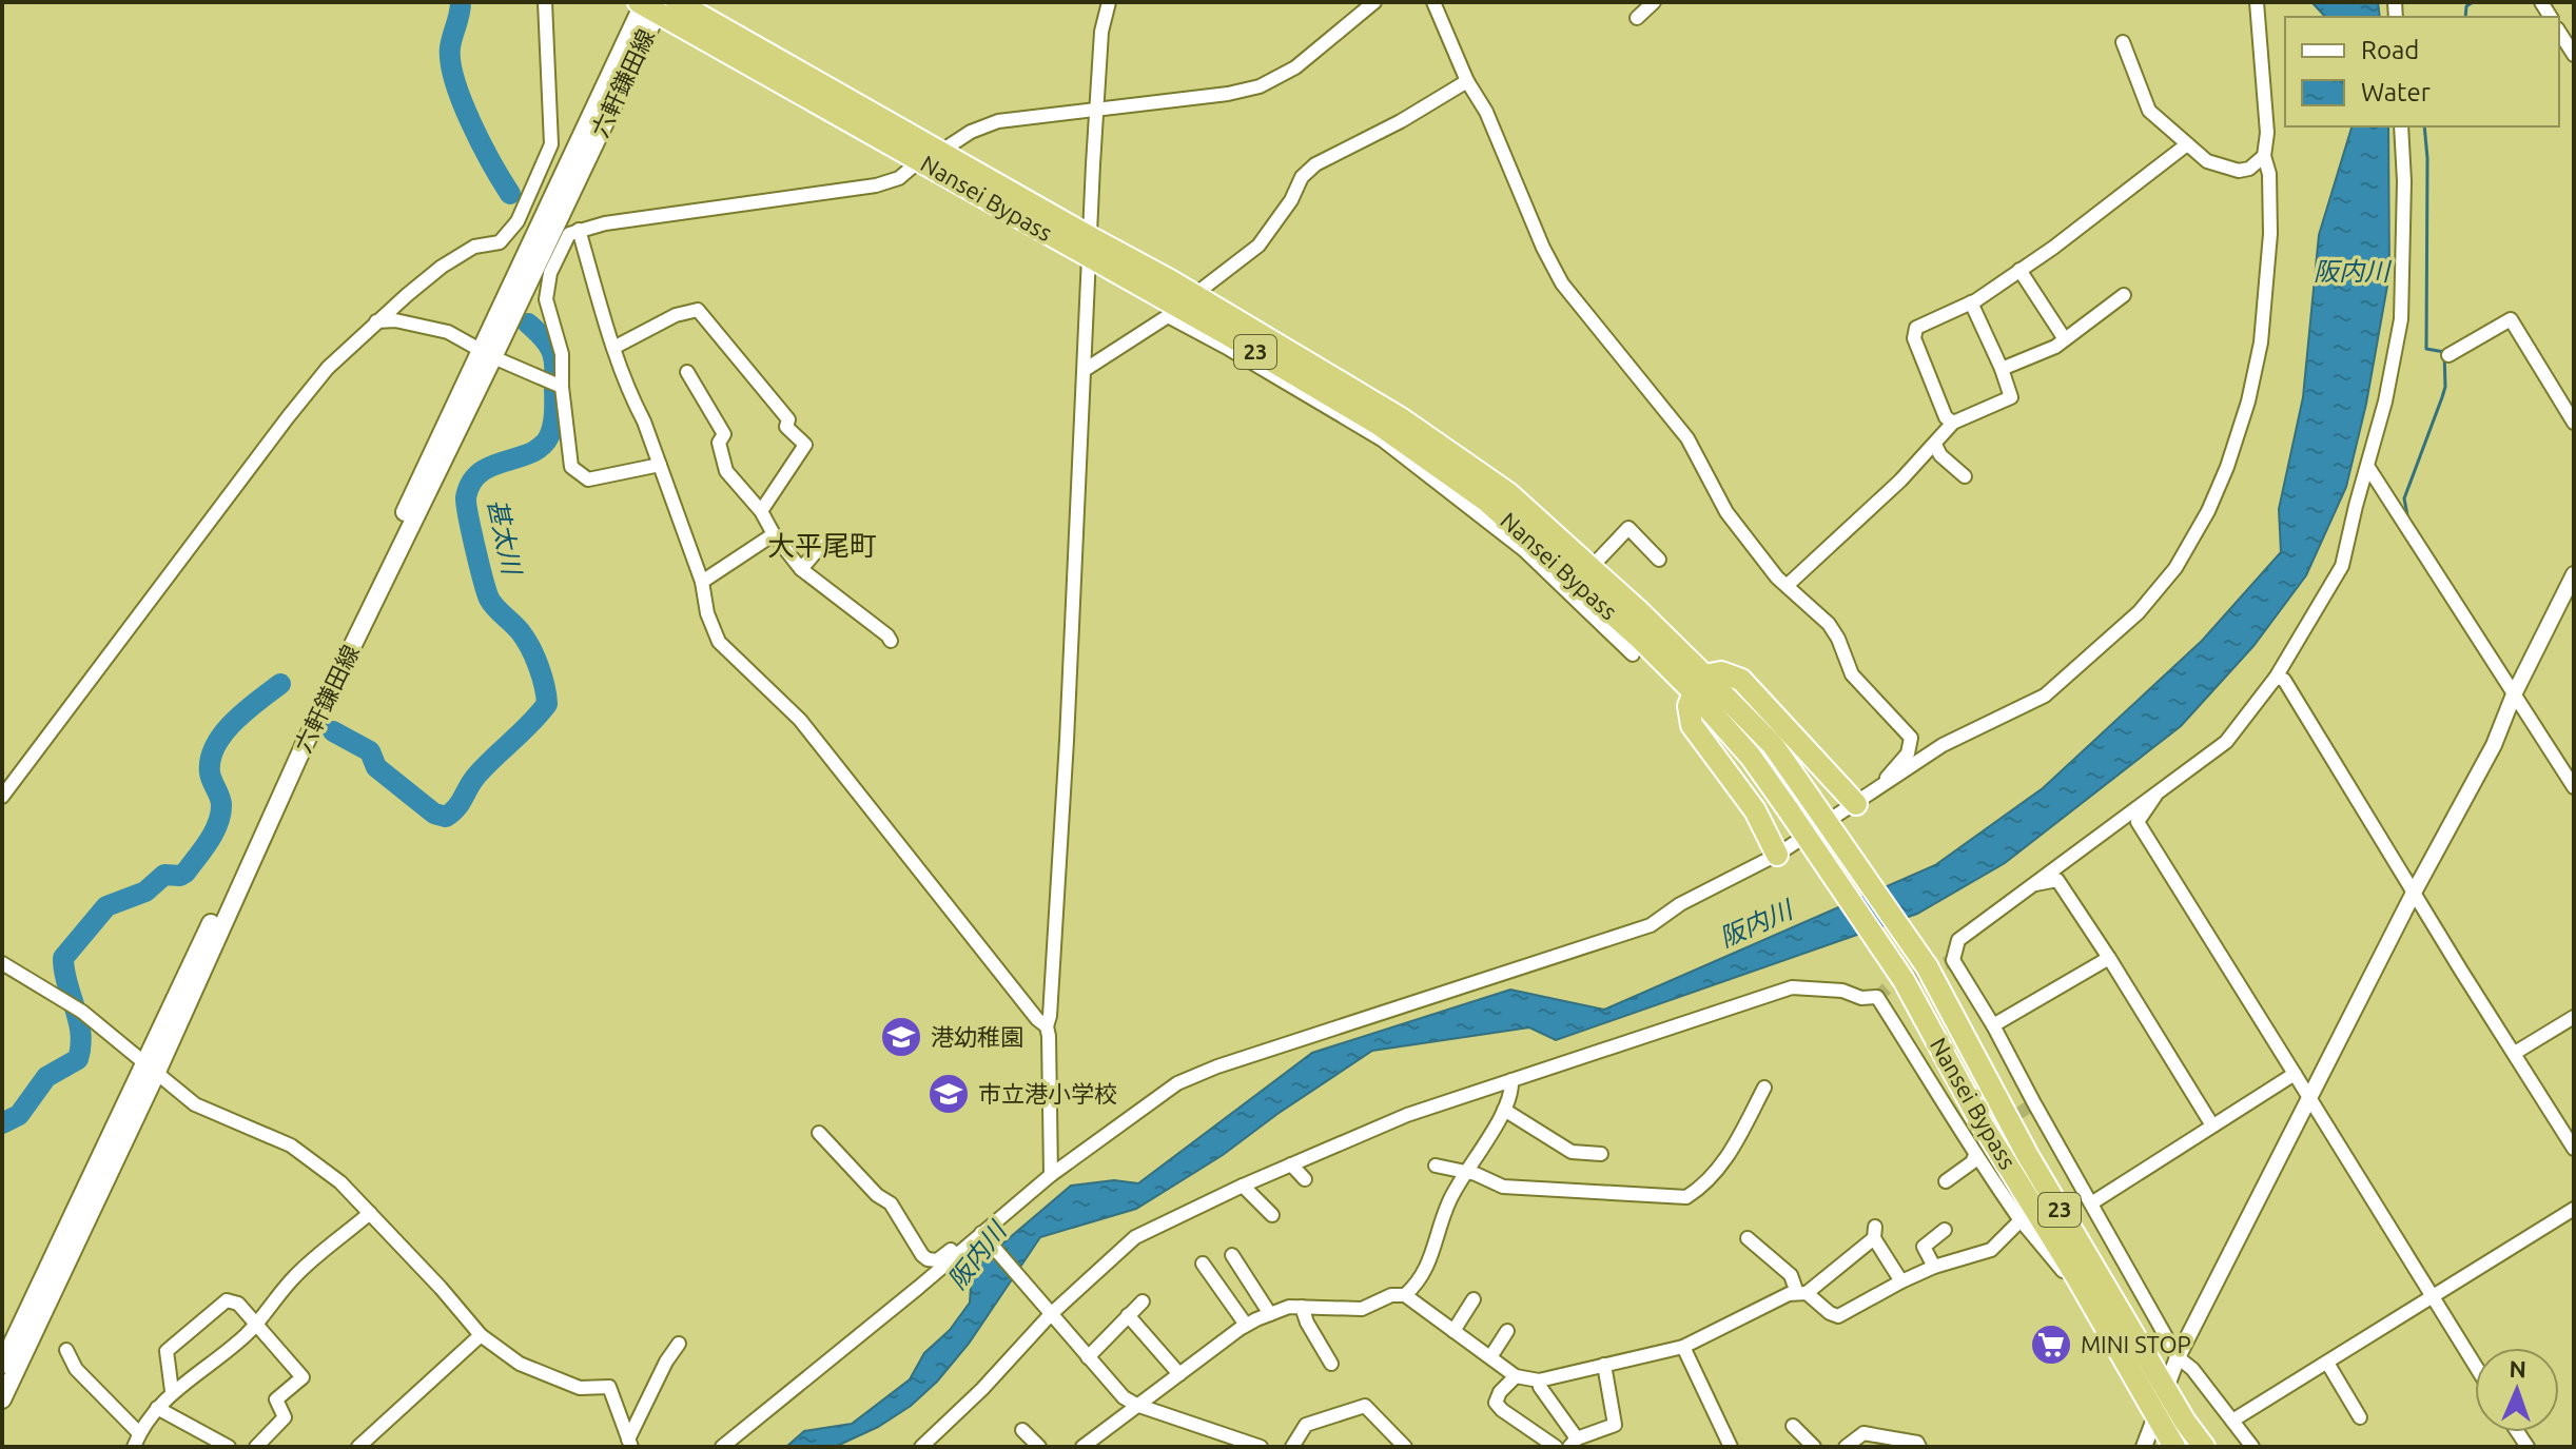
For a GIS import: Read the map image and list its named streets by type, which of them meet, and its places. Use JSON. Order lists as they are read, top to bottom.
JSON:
{
  "streets": {
    "highway": ["Nansei Bypass", "23"],
    "main road": ["六軒鎌田線"]
  },
  "crossings": [
    ["六軒鎌田線", "Nansei Bypass"]
  ],
  "districts": ["大平尾町"],
  "water": ["阪内川", "甚太川"],
  "places": {
    "school or university": ["港幼稚園", "市立港小学校"],
    "supermarket": ["MINI STOP"]
  },
  "legend": ["Road", "Water"],
  "north": "top"
}
